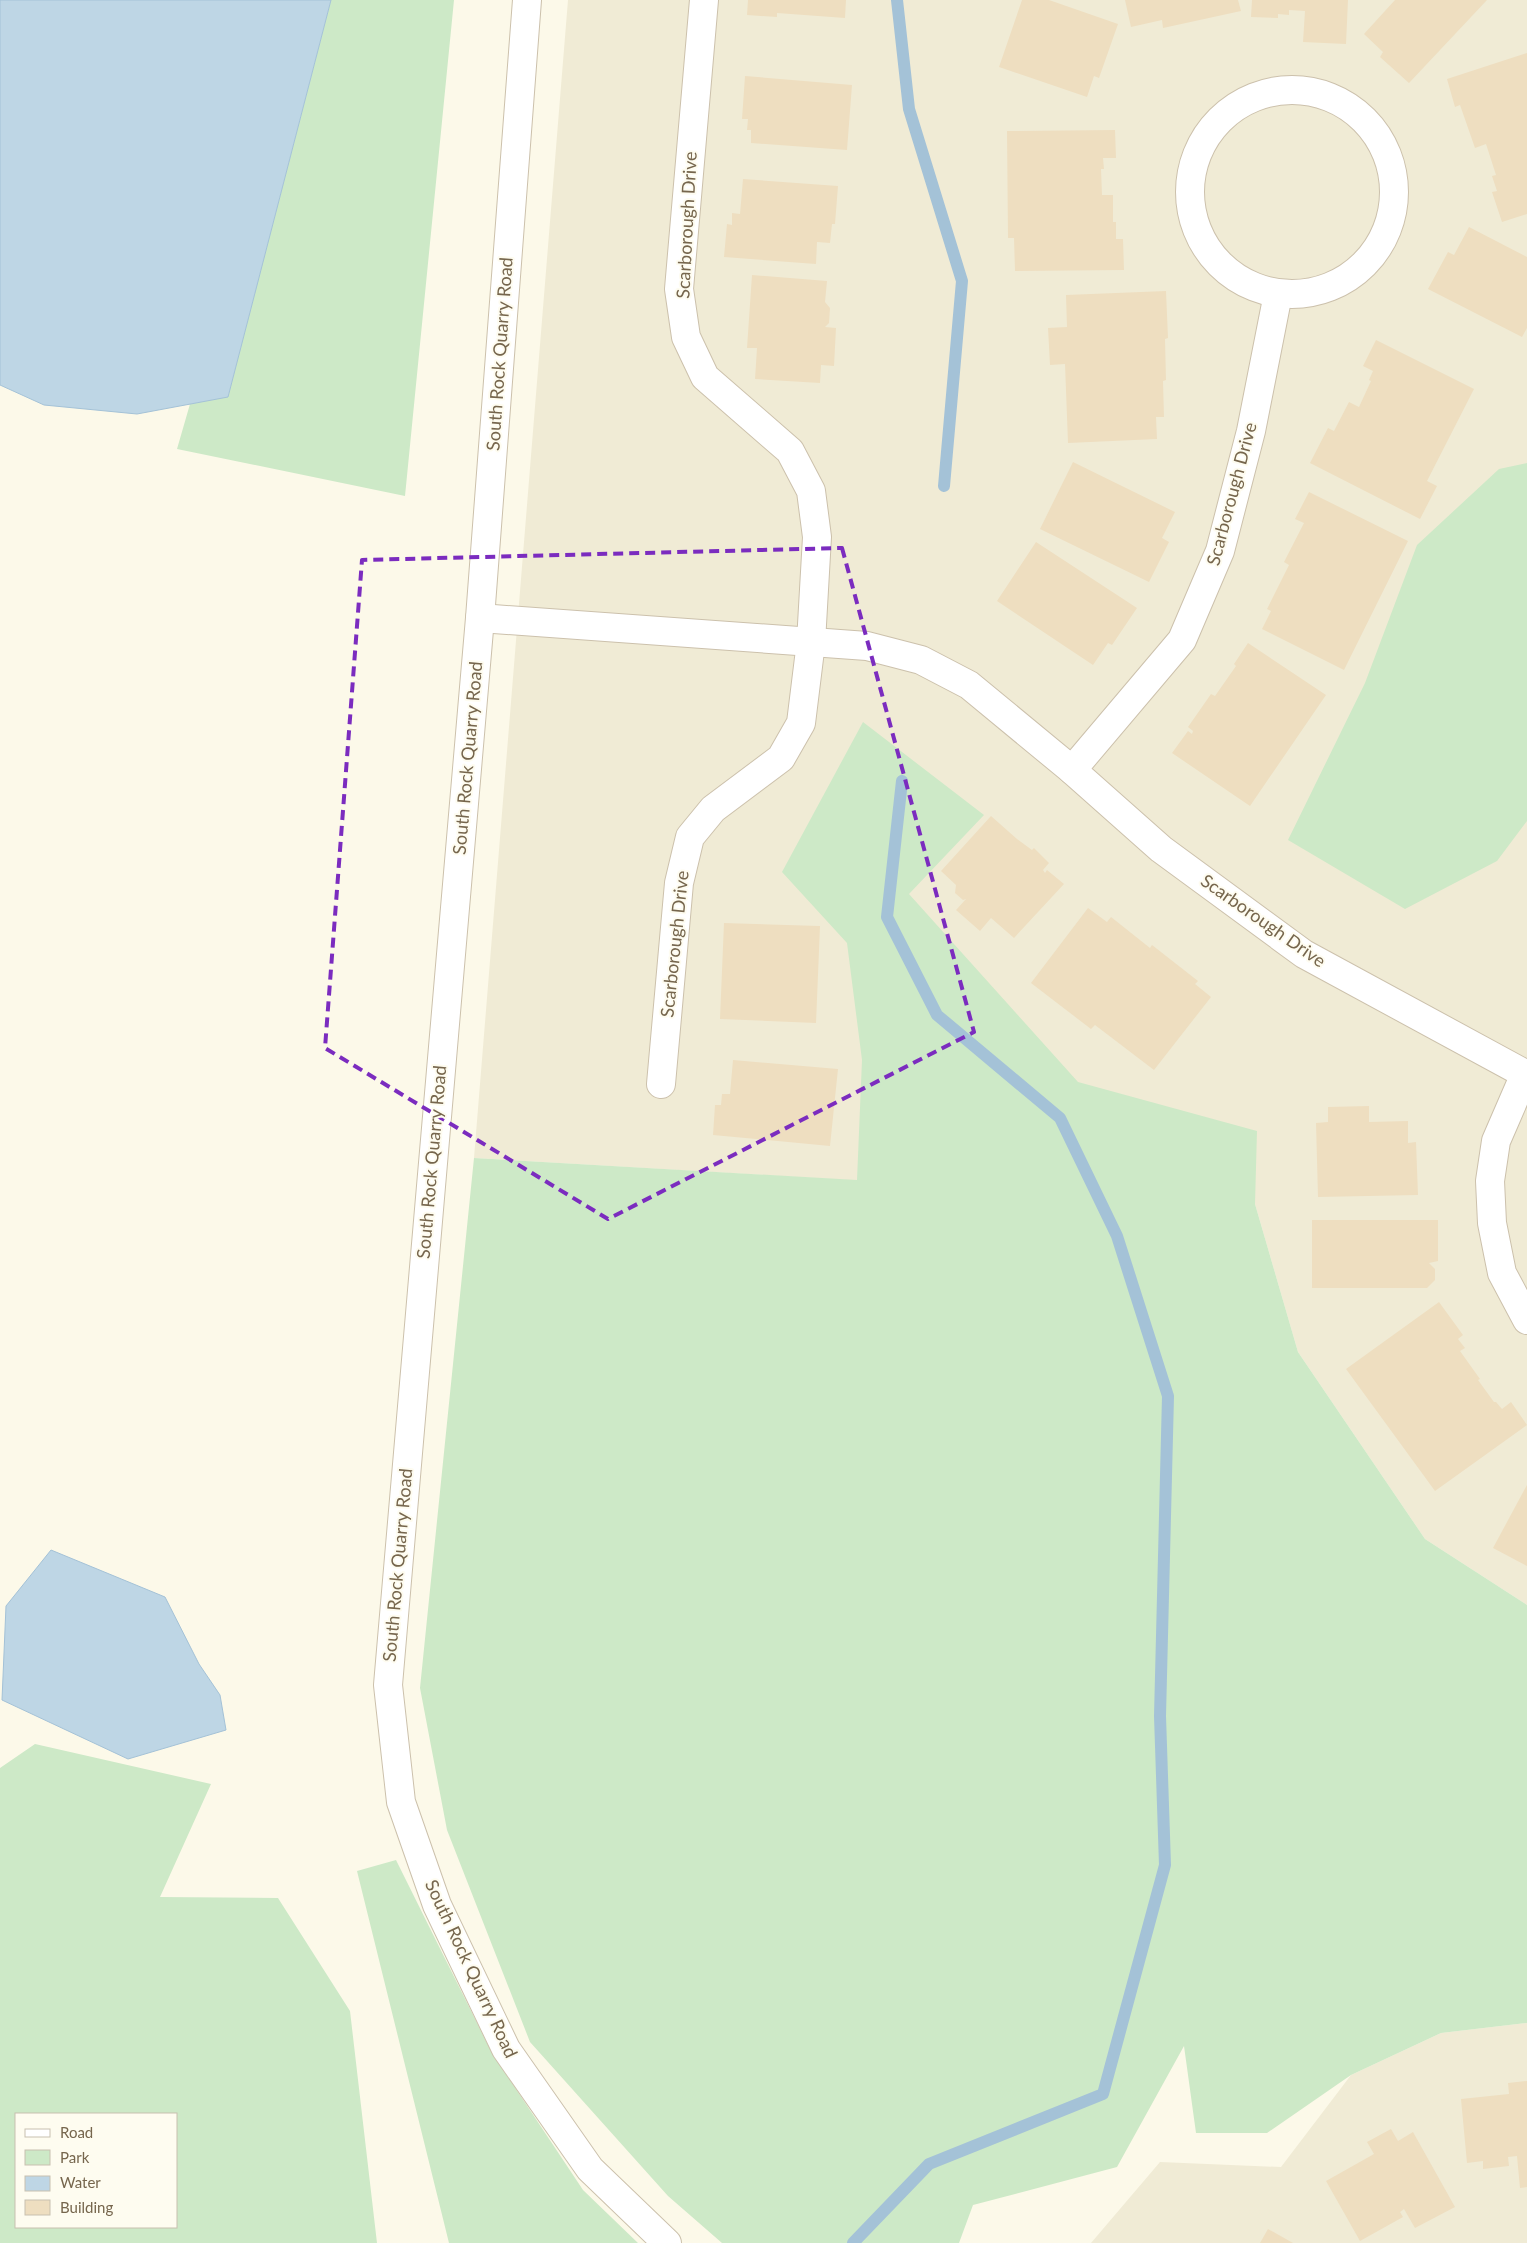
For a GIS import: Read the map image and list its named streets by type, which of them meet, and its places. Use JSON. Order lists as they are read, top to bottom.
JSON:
{
  "streets": {
    "street": ["Scarborough Drive", "South Rock Quarry Road"]
  },
  "crossings": [
    ["Scarborough Drive", "South Rock Quarry Road"]
  ],
  "legend": [
    "Road",
    "Park",
    "Water",
    "Building"
  ]
}
